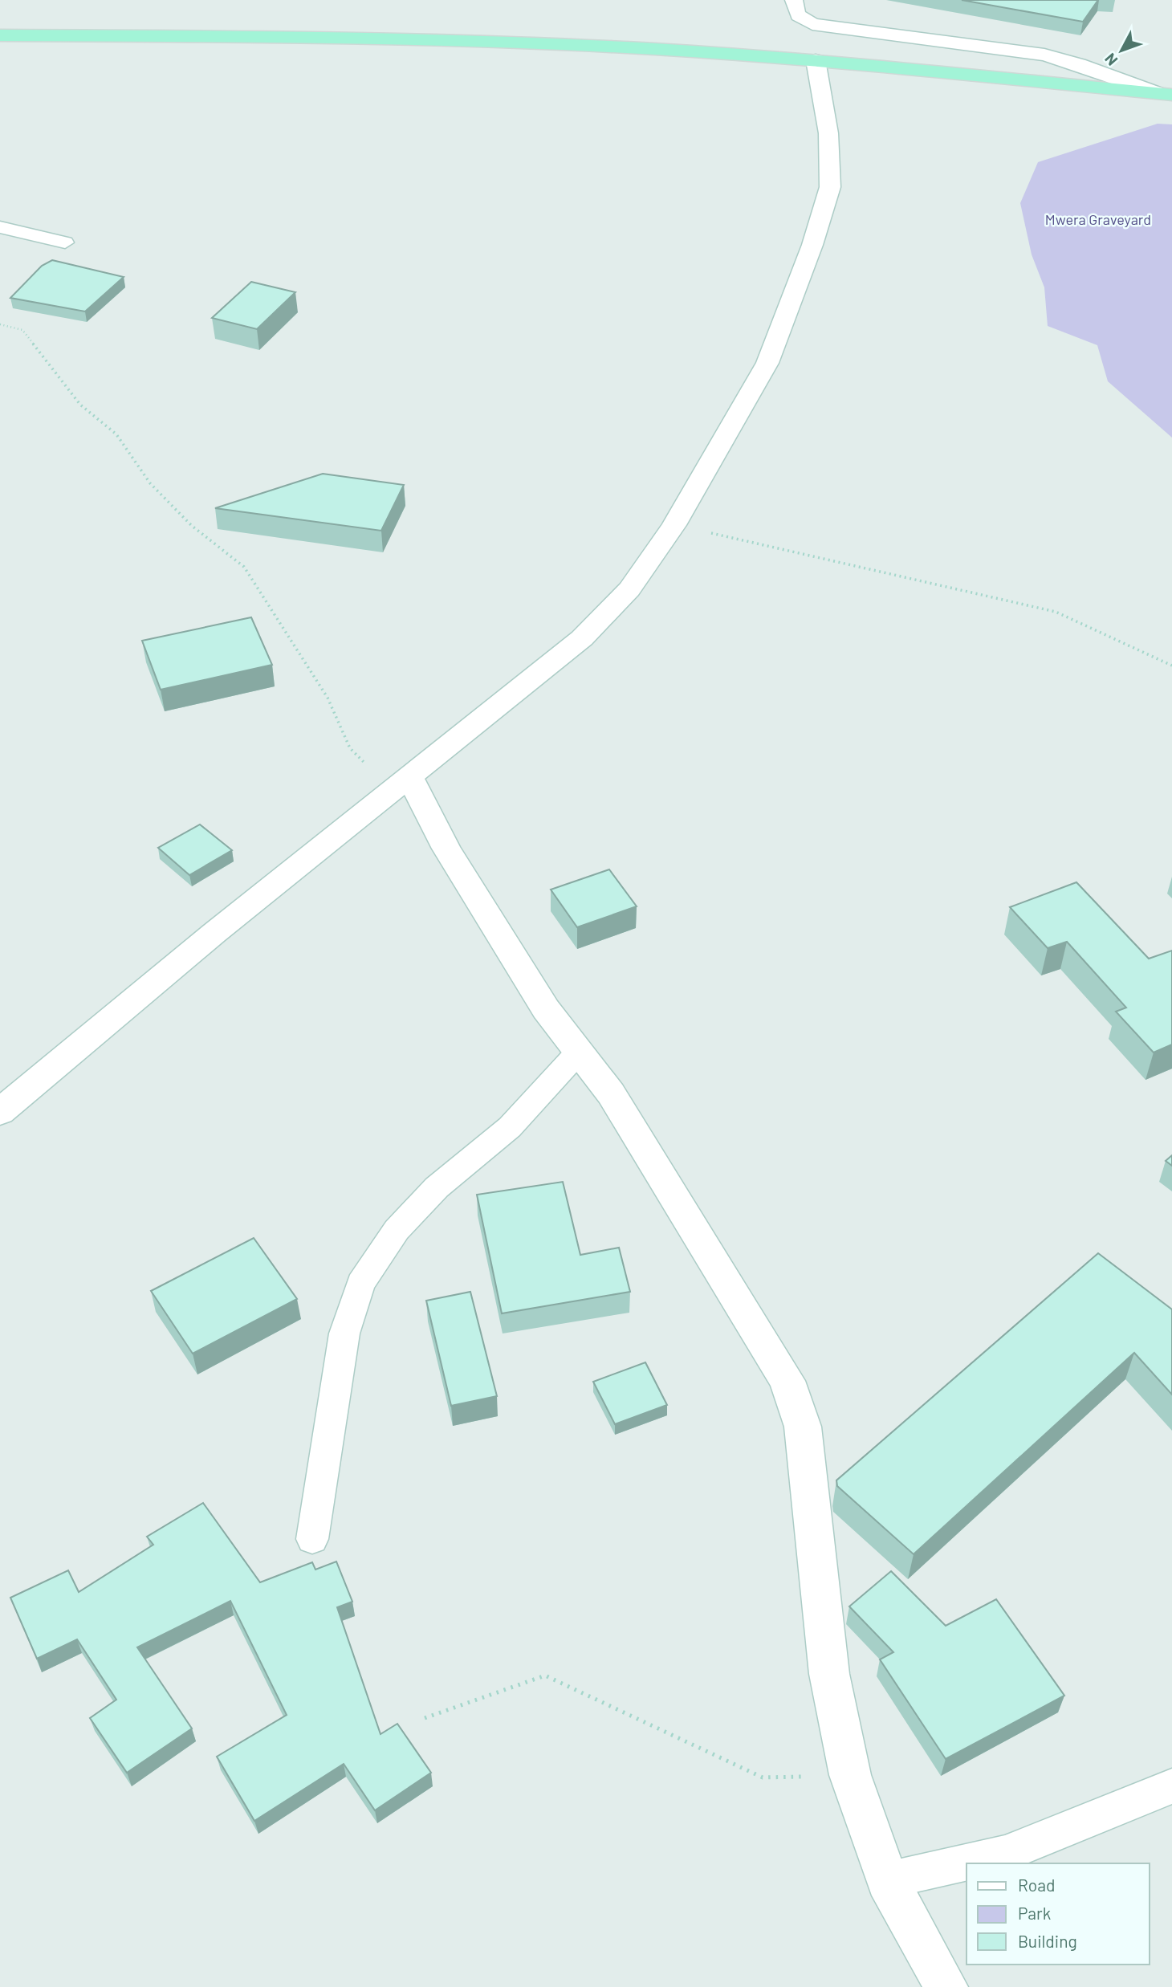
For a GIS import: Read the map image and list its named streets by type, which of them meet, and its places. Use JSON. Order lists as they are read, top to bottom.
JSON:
{
  "parks": ["Mwera Graveyard"],
  "legend": ["Road", "Park", "Building"],
  "north": "bottom left"
}
